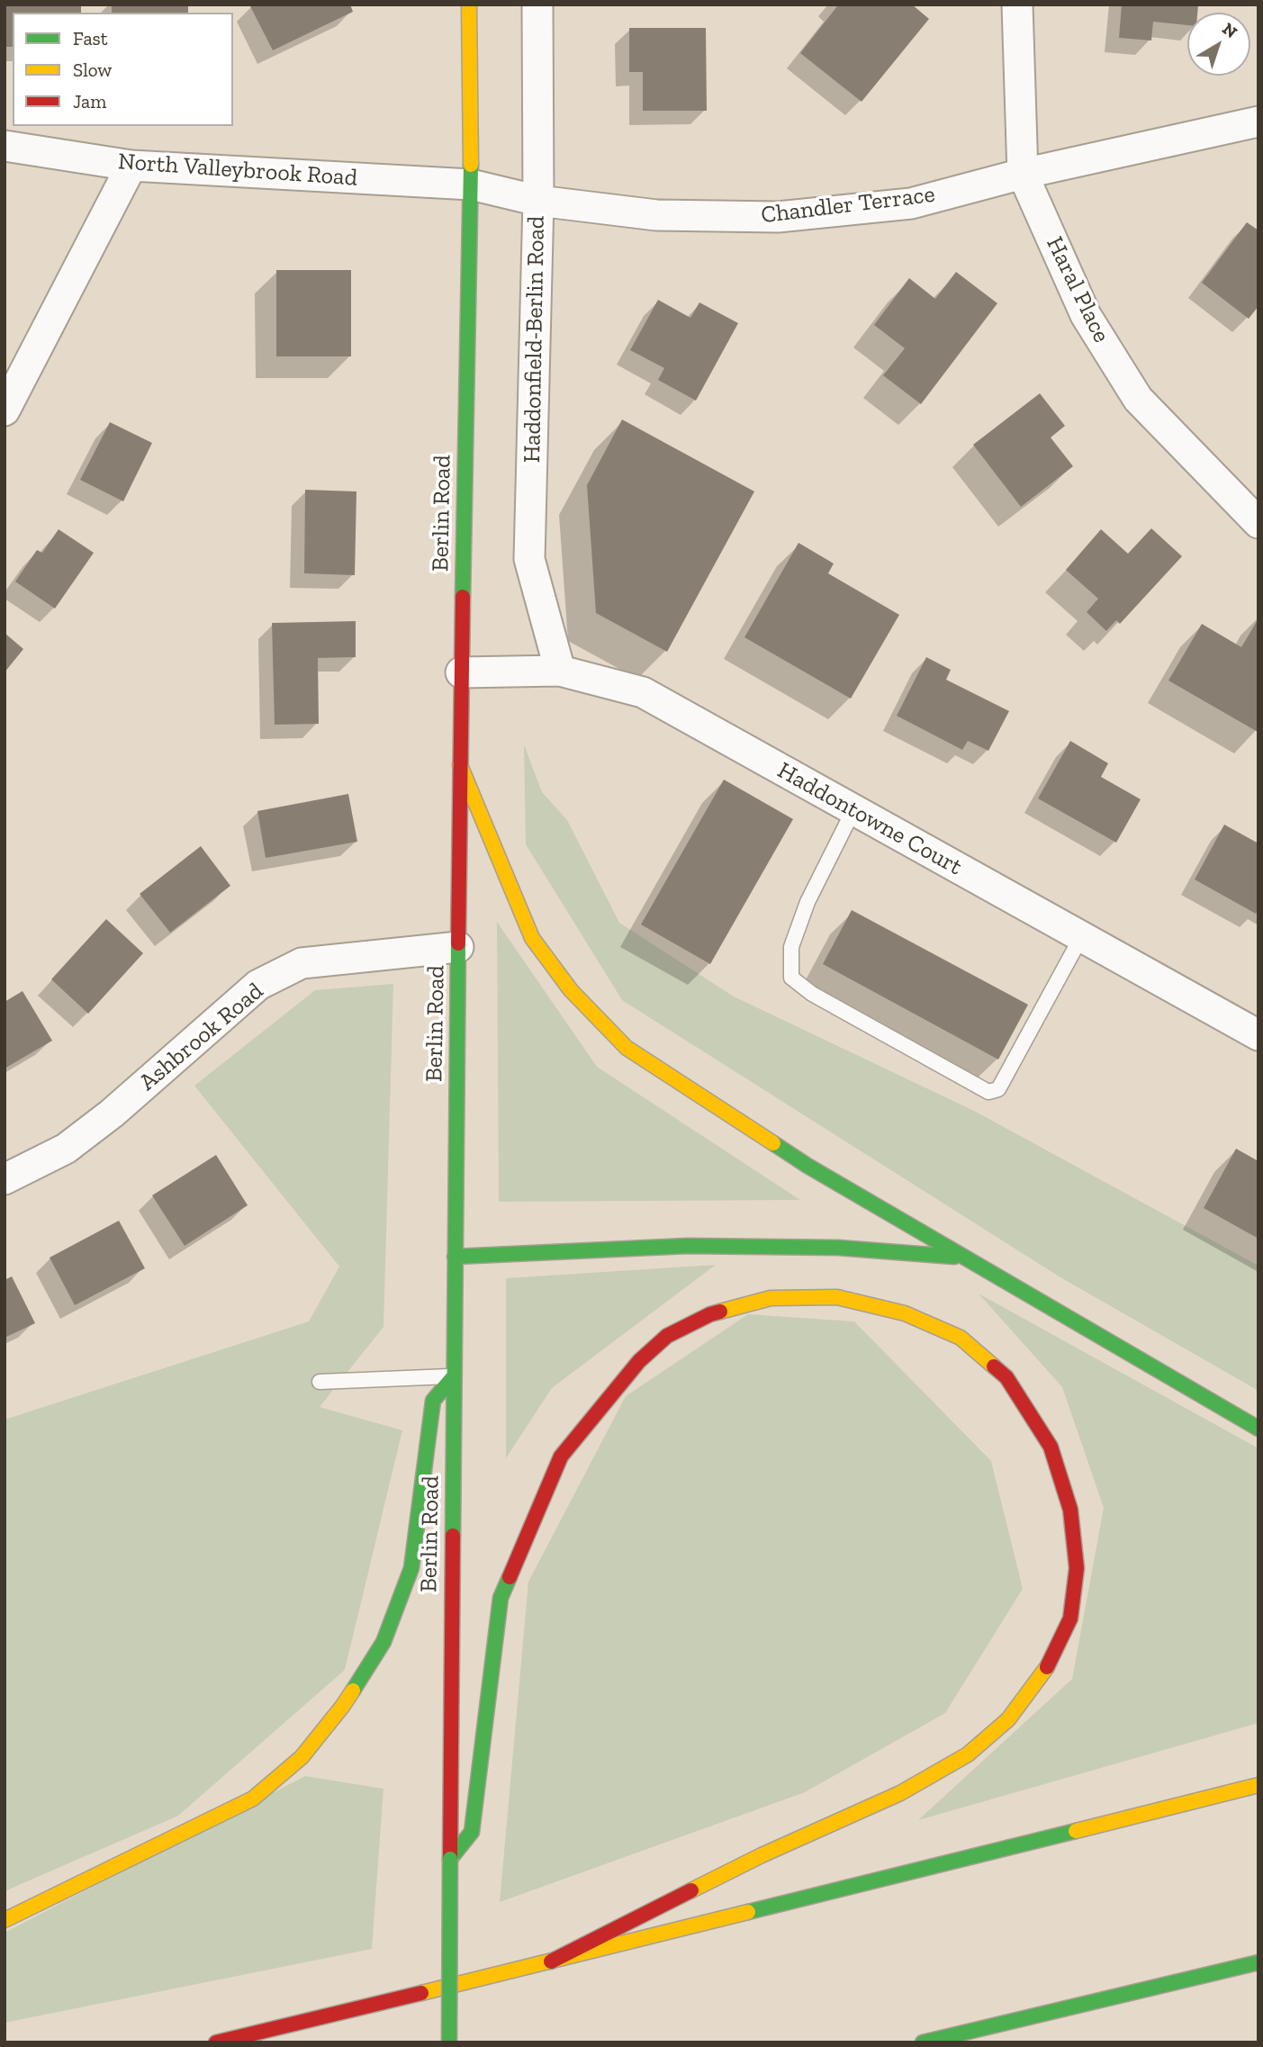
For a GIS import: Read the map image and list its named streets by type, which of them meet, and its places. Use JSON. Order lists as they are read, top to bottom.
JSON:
{
  "streets": {
    "main road": ["Berlin Road"],
    "street": [
      "North Valleybrook Road",
      "Chandler Terrace",
      "Haral Place",
      "Haddonfield-Berlin Road",
      "Haddontowne Court",
      "Ashbrook Road"
    ]
  },
  "crossings": [
    ["North Valleybrook Road", "Chandler Terrace"],
    ["North Valleybrook Road", "Berlin Road"],
    ["Chandler Terrace", "Haral Place"],
    ["Chandler Terrace", "Haddonfield-Berlin Road"],
    ["Chandler Terrace", "Berlin Road"],
    ["Haddonfield-Berlin Road", "Haddontowne Court"],
    ["Berlin Road", "Haddontowne Court"],
    ["Berlin Road", "Ashbrook Road"]
  ],
  "legend": ["Fast", "Slow", "Jam"],
  "north": "top right"
}
